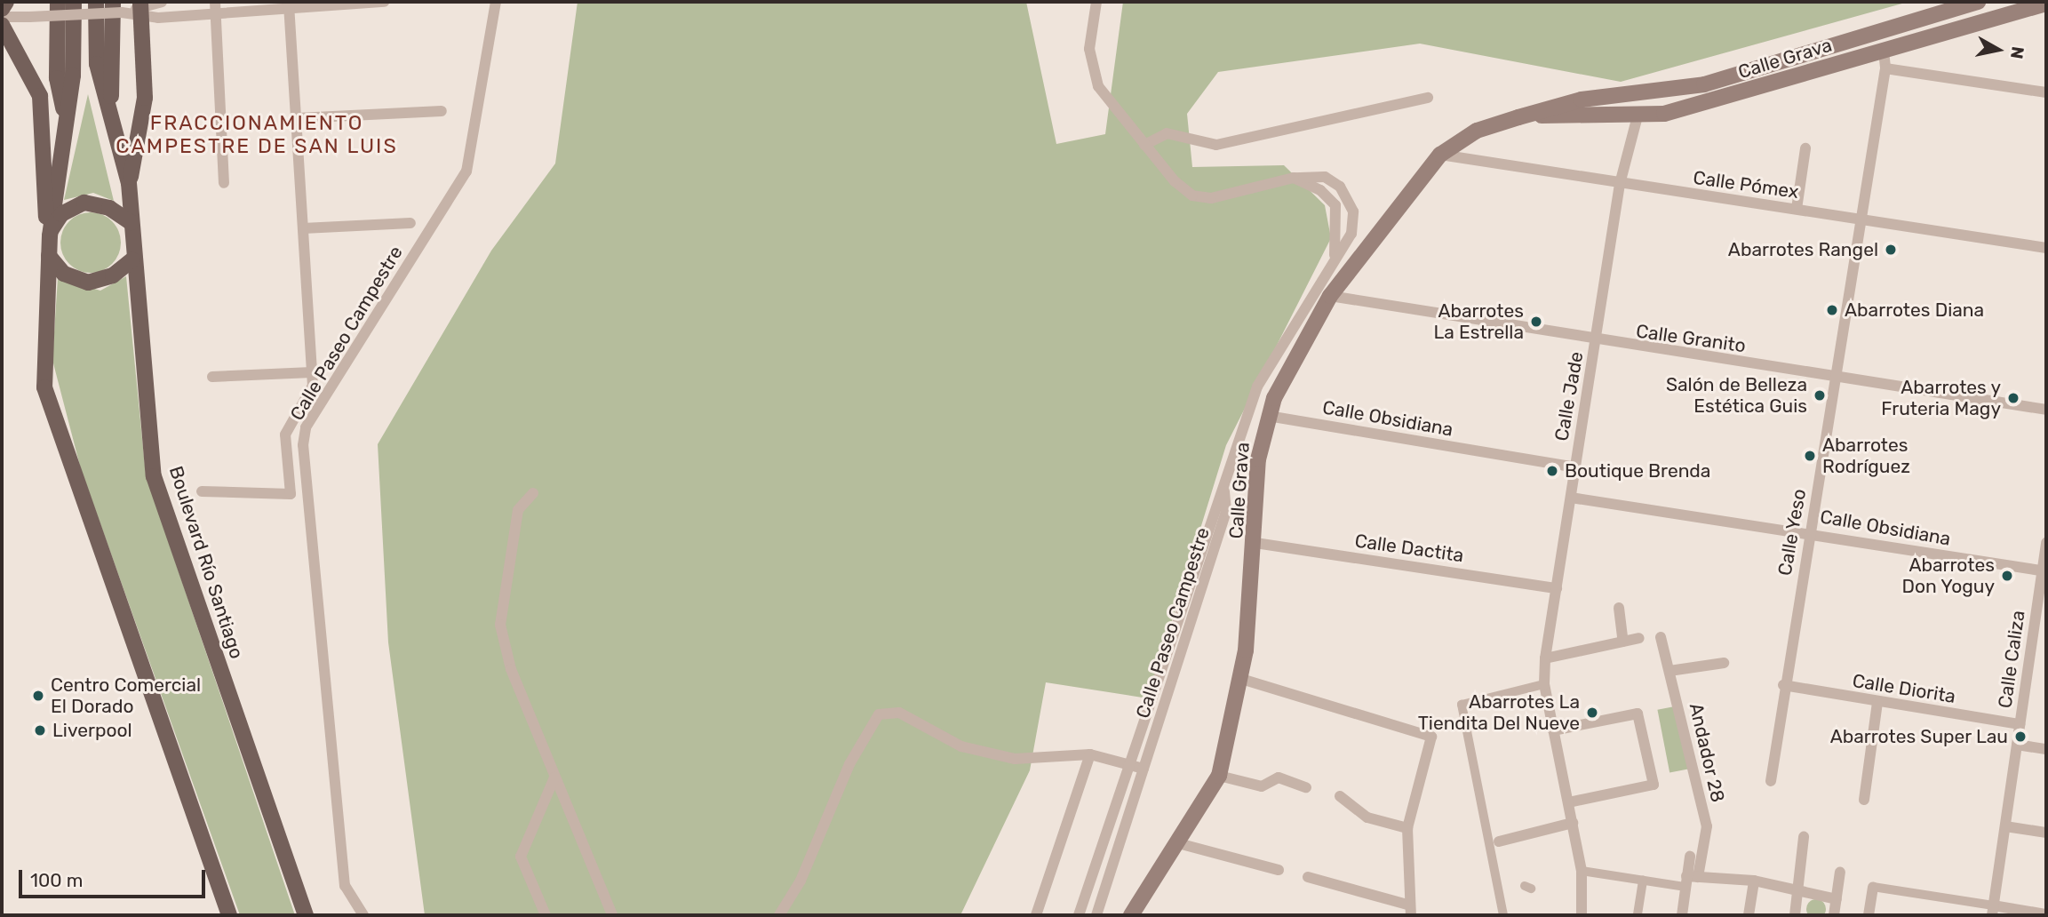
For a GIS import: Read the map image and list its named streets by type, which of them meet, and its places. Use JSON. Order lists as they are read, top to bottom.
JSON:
{
  "streets": {
    "main road": ["Calle Grava", "Boulevard Río Santiago"],
    "street": [
      "Calle Pómex",
      "Calle Paseo Campestre",
      "Calle Granito",
      "Calle Jade",
      "Calle Obsidiana",
      "Calle Yeso",
      "Calle Dactita",
      "Calle Caliza",
      "Calle Diorita",
      "Andador 28"
    ]
  },
  "crossings": [
    ["Calle Grava", "Calle Pómex"],
    ["Calle Grava", "Calle Granito"],
    ["Calle Grava", "Calle Jade"],
    ["Calle Grava", "Calle Obsidiana"],
    ["Calle Grava", "Calle Yeso"],
    ["Calle Grava", "Calle Dactita"],
    ["Calle Pómex", "Calle Jade"],
    ["Calle Pómex", "Calle Yeso"],
    ["Calle Granito", "Calle Jade"],
    ["Calle Granito", "Calle Yeso"],
    ["Calle Jade", "Calle Obsidiana"],
    ["Calle Jade", "Calle Dactita"],
    ["Calle Obsidiana", "Calle Yeso"],
    ["Calle Obsidiana", "Calle Caliza"],
    ["Calle Yeso", "Calle Diorita"],
    ["Calle Caliza", "Calle Diorita"]
  ],
  "districts": ["FRACCIONAMIENTO CAMPESTRE DE SAN LUIS"],
  "places": [
    "Abarrotes Rangel",
    "Abarrotes Diana",
    "Abarrotes La Estrella",
    "Salón de Belleza Estética Guis",
    "Abarrotes y Fruteria Magy",
    "Abarrotes Rodríguez",
    "Boutique Brenda",
    "Abarrotes Don Yoguy",
    "Centro Comercial El Dorado",
    "Abarrotes La Tiendita Del Nueve",
    "Liverpool",
    "Abarrotes Super Lau"
  ],
  "scale_bar": "100 m",
  "north": "right"
}
